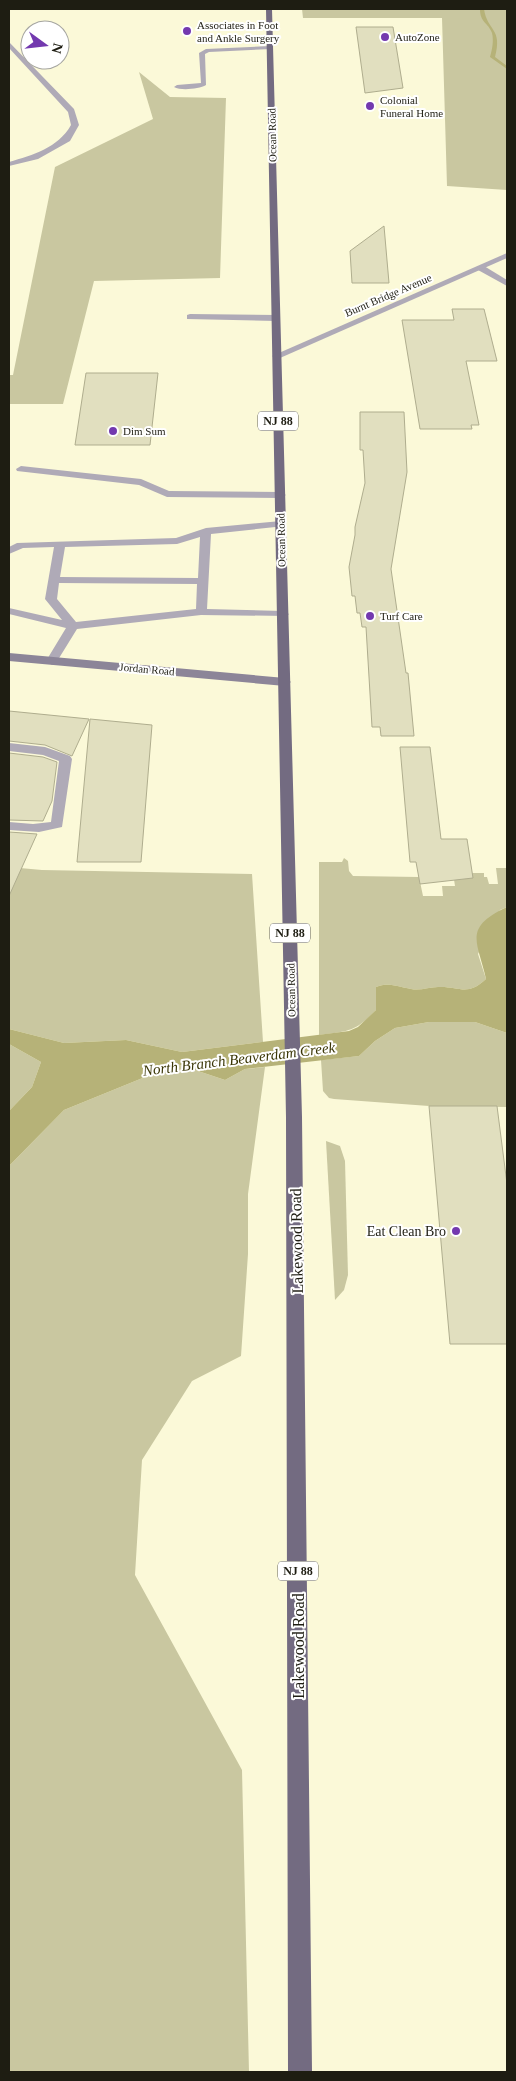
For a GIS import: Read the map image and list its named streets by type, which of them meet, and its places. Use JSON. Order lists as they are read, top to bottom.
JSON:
{
  "streets": {
    "main road": ["Ocean Road", "NJ 88", "Lakewood Road"],
    "street": ["Burnt Bridge Avenue", "Jordan Road"]
  },
  "crossings": [
    ["Ocean Road", "Burnt Bridge Avenue"],
    ["Ocean Road", "Jordan Road"],
    ["Ocean Road", "Lakewood Road"]
  ],
  "water": ["North Branch Beaverdam Creek"],
  "places": [
    "Associates in Foot and Ankle Surgery",
    "AutoZone",
    "Colonial Funeral Home",
    "Dim Sum",
    "Turf Care",
    "Eat Clean Bro"
  ],
  "north": "right"
}
